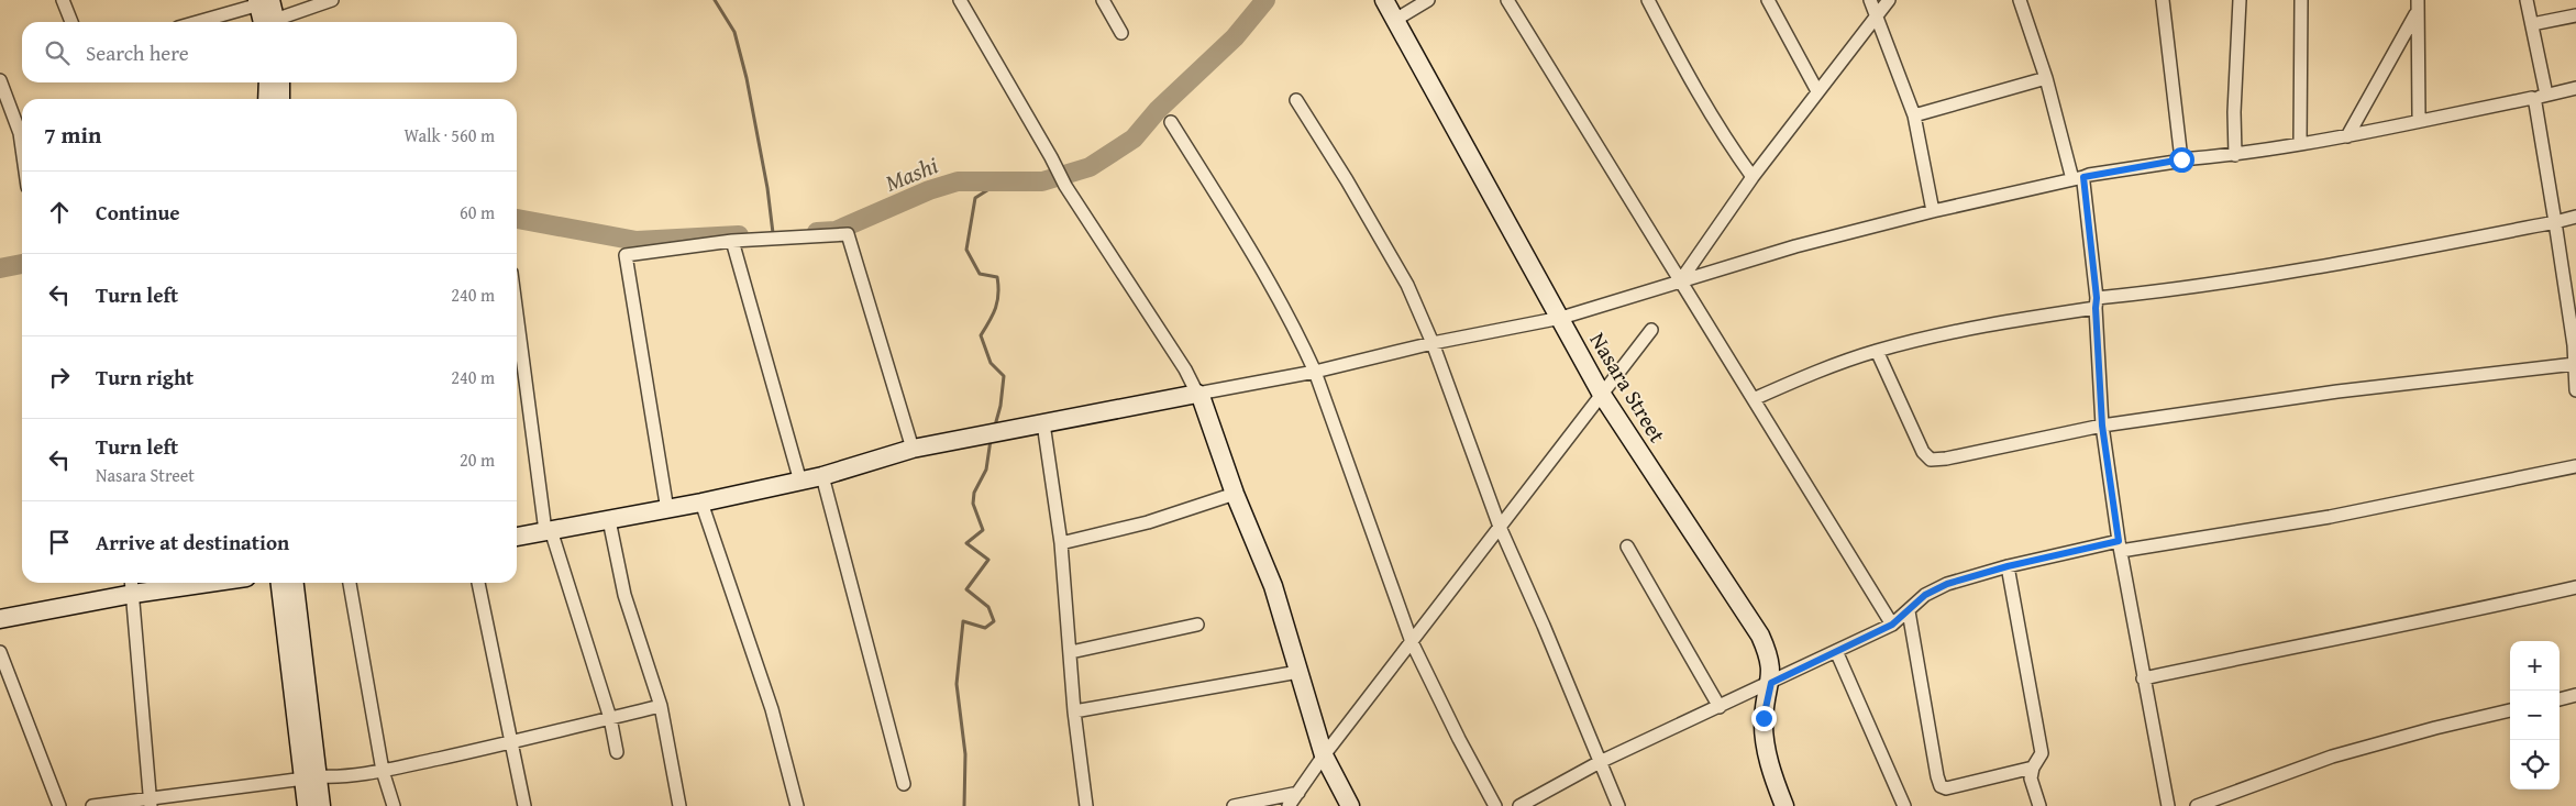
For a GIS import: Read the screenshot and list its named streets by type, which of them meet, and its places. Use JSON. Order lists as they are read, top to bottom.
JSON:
{
  "streets": {
    "street": ["Nasara Street"]
  },
  "water": ["Mashi"],
  "page": {
    "search": "Search here",
    "heading": ["7 min", "Walk · 560 m"],
    "list": [
      ["Continue", "60 m"],
      ["Turn left", "240 m"],
      ["Turn right", "240 m"],
      ["Turn left", "Nasara Street", "20 m"],
      "Arrive at destination"
    ],
    "map_buttons": ["+", "−"]
  }
}
